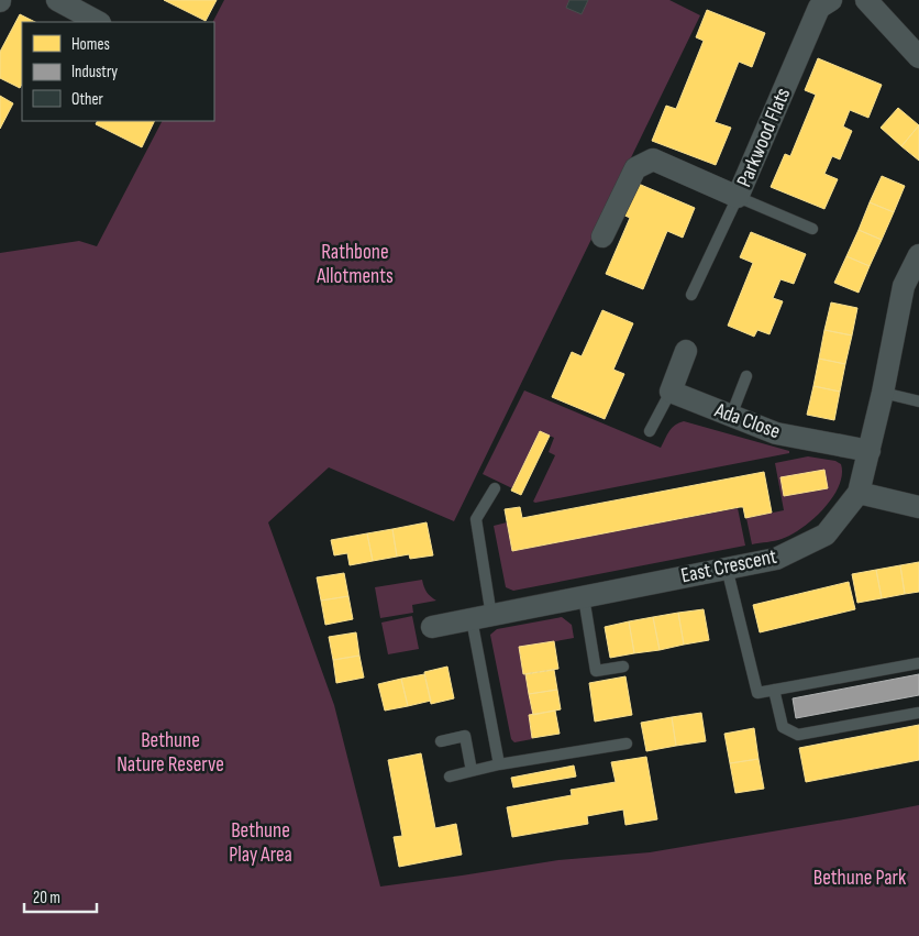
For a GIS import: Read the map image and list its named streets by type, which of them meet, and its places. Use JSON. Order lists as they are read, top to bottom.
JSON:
{
  "streets": {
    "street": ["Parkwood Flats", "Ada Close", "East Crescent"]
  },
  "crossings": [
    ["Ada Close", "East Crescent"]
  ],
  "parks": [
    "Rathbone Allotments",
    "Bethune Nature Reserve",
    "Bethune Play Area",
    "Bethune Park"
  ],
  "legend": ["Homes", "Industry", "Other"],
  "scale_bar": "20 m"
}
